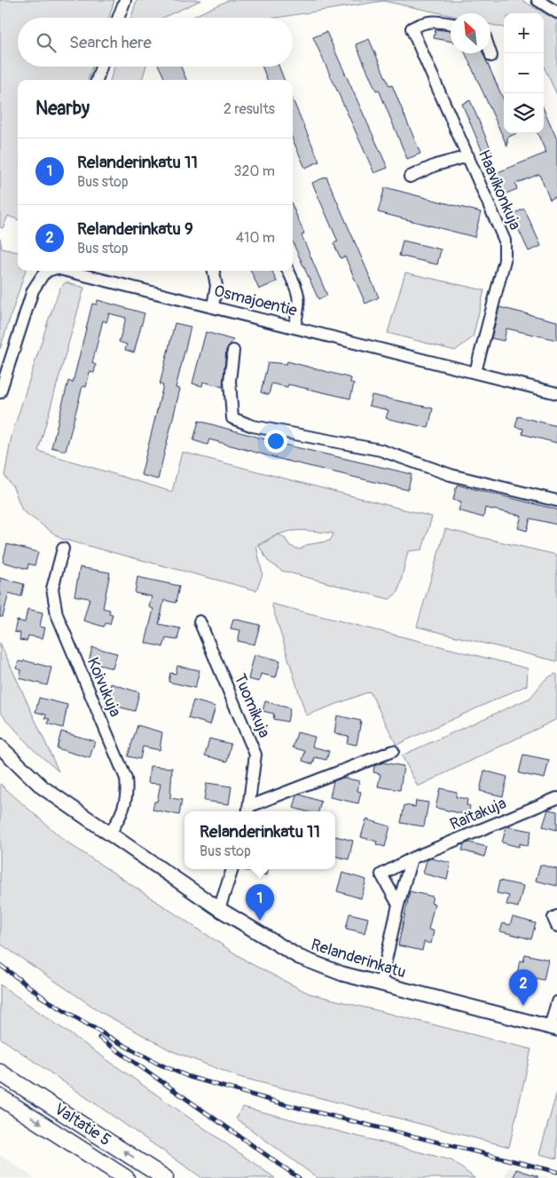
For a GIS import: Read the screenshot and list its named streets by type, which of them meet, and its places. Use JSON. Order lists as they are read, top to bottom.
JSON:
{
  "streets": {
    "highway": ["Valtatie 5"],
    "main road": ["Relanderinkatu"],
    "street": [
      "Haavikonkuja",
      "Osmajoentie",
      "Koivukuja",
      "Tuomikuja",
      "Raitakuja"
    ]
  },
  "crossings": [
    ["Haavikonkuja", "Osmajoentie"],
    ["Koivukuja", "Relanderinkatu"]
  ],
  "north": "top left",
  "page": {
    "map_buttons": ["+", "−"],
    "search": "Search here",
    "heading": ["Nearby", "2 results"],
    "list": [
      {
        "mark": "1",
        "name": "Relanderinkatu 11",
        "note": "Bus stop",
        "value": "320 m"
      },
      {
        "mark": "2",
        "name": "Relanderinkatu 9",
        "note": "Bus stop",
        "value": "410 m"
      }
    ],
    "popup": ["Relanderinkatu 11", "Bus stop"],
    "pins": ["1", "2"]
  }
}
